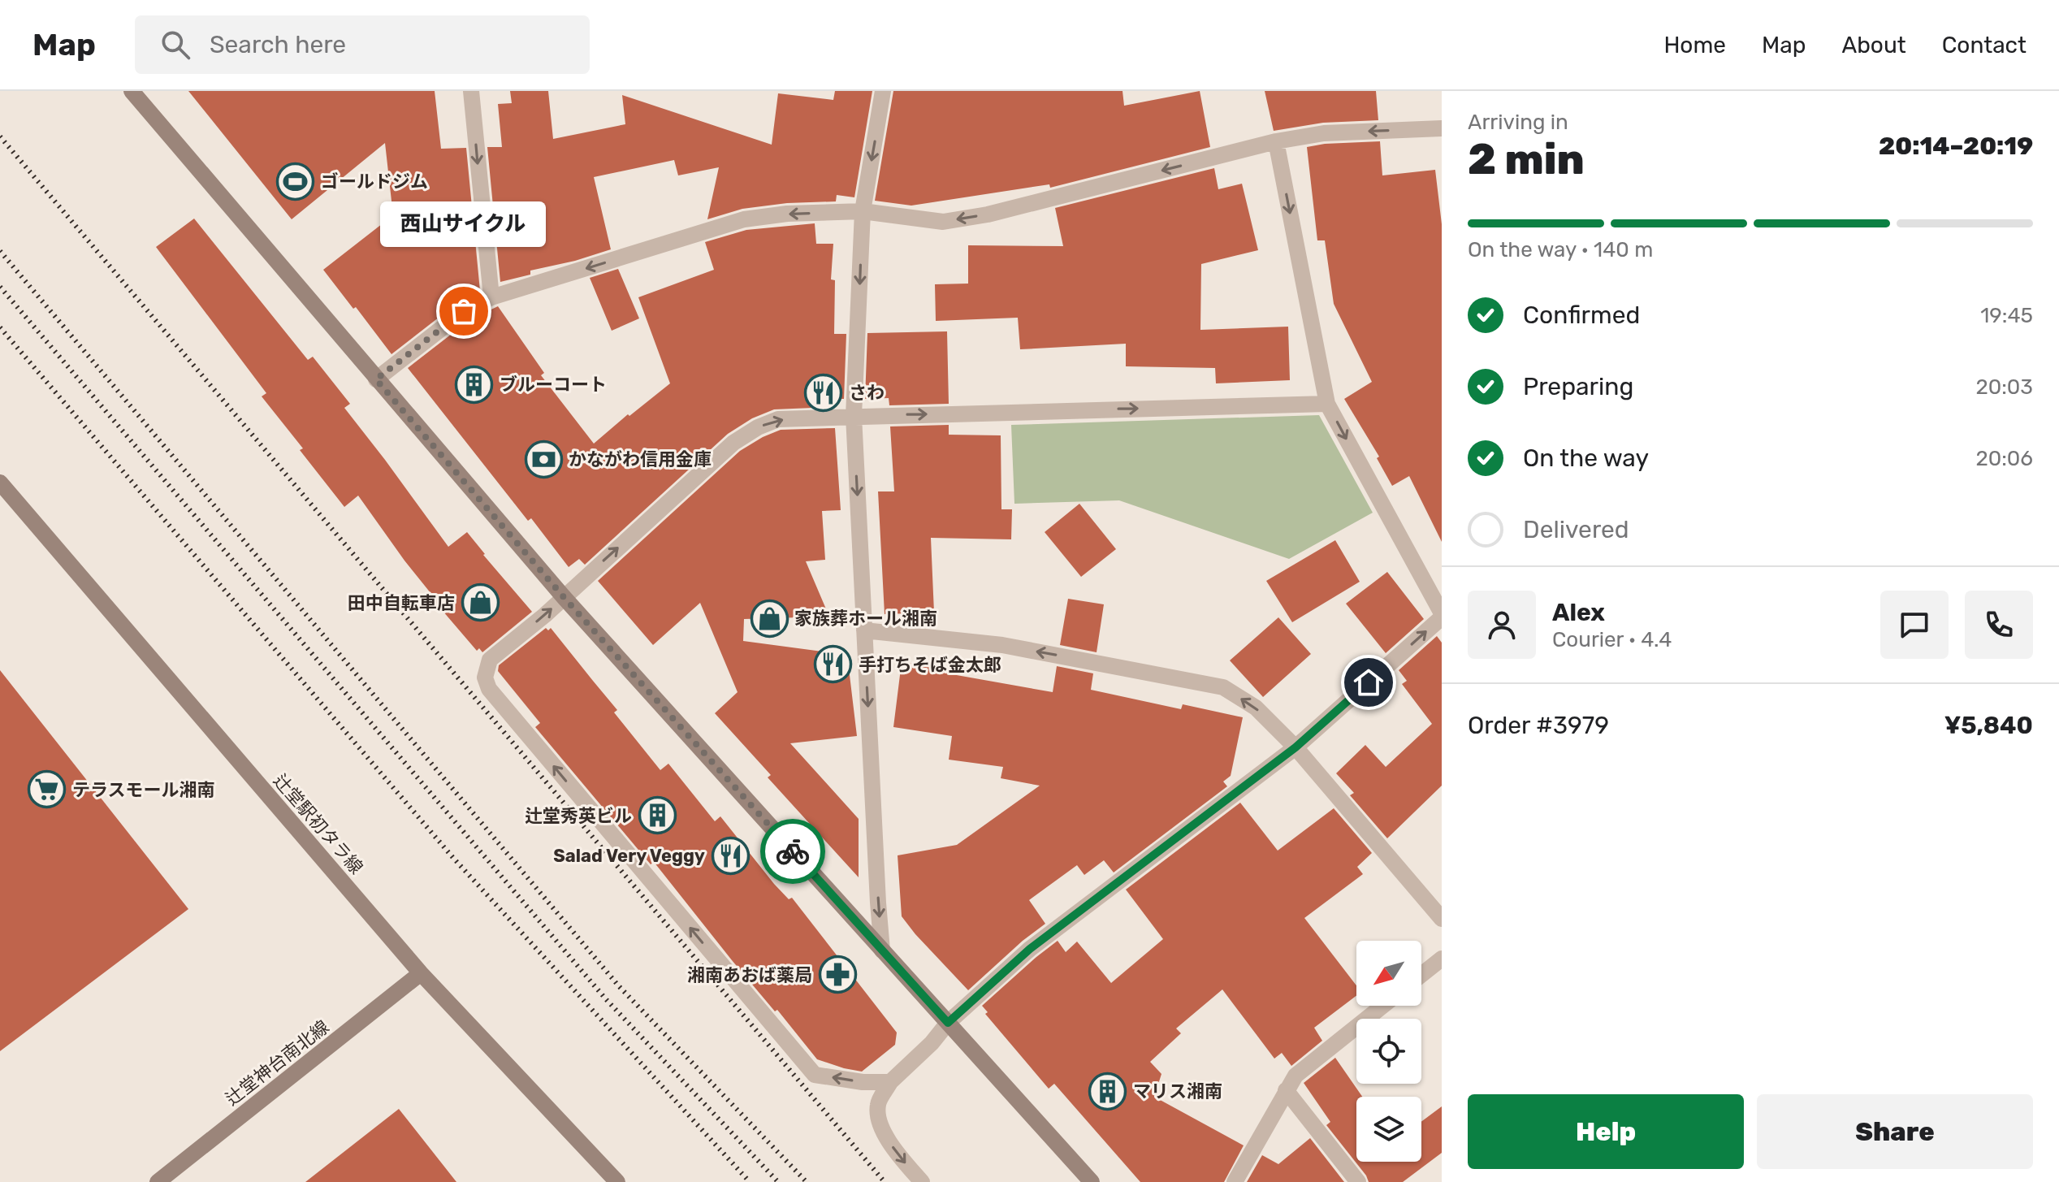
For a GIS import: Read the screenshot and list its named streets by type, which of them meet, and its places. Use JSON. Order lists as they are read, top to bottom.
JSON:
{
  "streets": {
    "street": ["辻堂駅初タラ線", "辻堂神台南北線"]
  },
  "crossings": [
    ["辻堂駅初タラ線", "辻堂神台南北線"]
  ],
  "places": {
    "sports": ["ゴールドジム"],
    "other": ["西山サイクル"],
    "building": ["ブルーコート", "辻堂秀英ビル", "マリス湘南"],
    "restaurant": ["さわ", "手打ちそば金太郎", "Salad Very Veggy"],
    "bank": ["かながわ信用金庫"],
    "shop": ["田中自転車店", "家族葬ホール湘南"],
    "supermarket": ["テラスモール湘南"],
    "pharmacy": ["湘南あおば薬局"]
  },
  "north": "bottom left",
  "page": {
    "header": "Map",
    "search": "Search here",
    "nav": [
      "Home",
      "Map",
      "About",
      "Contact"
    ],
    "heading": ["2 min", "Arriving in", "20:14–20:19"],
    "panel": [
      "Alex",
      "Courier · 4.4",
      "Order #3979",
      "¥5,840"
    ],
    "bubble": "西山サイクル",
    "bar": "On the way · 140 m",
    "list": [
      ["Confirmed", "19:45"],
      ["Preparing", "20:03"],
      ["On the way", "20:06"],
      "Delivered"
    ],
    "buttons": ["Help", "Share"]
  }
}
